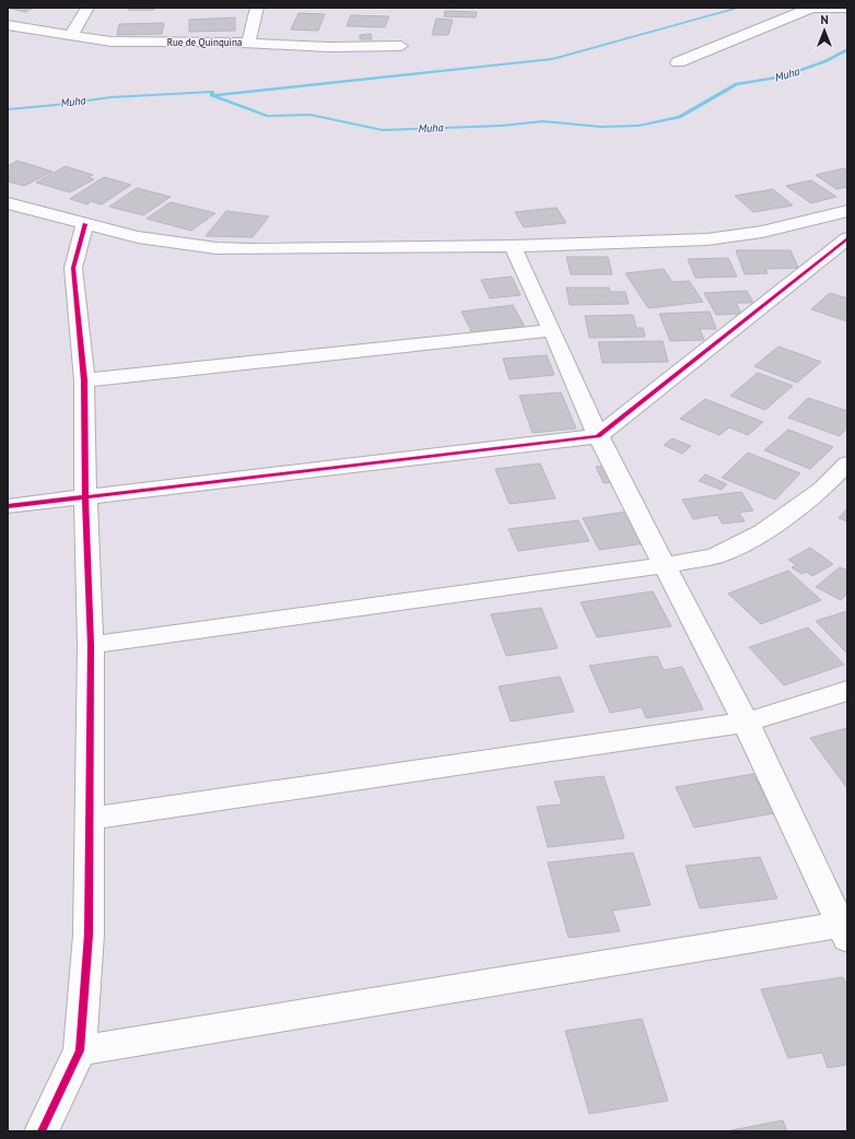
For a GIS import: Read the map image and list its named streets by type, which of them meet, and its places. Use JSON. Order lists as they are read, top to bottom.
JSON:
{
  "streets": {
    "street": ["Rue de Quinquina"]
  },
  "water": ["Muha"],
  "north": "top"
}
